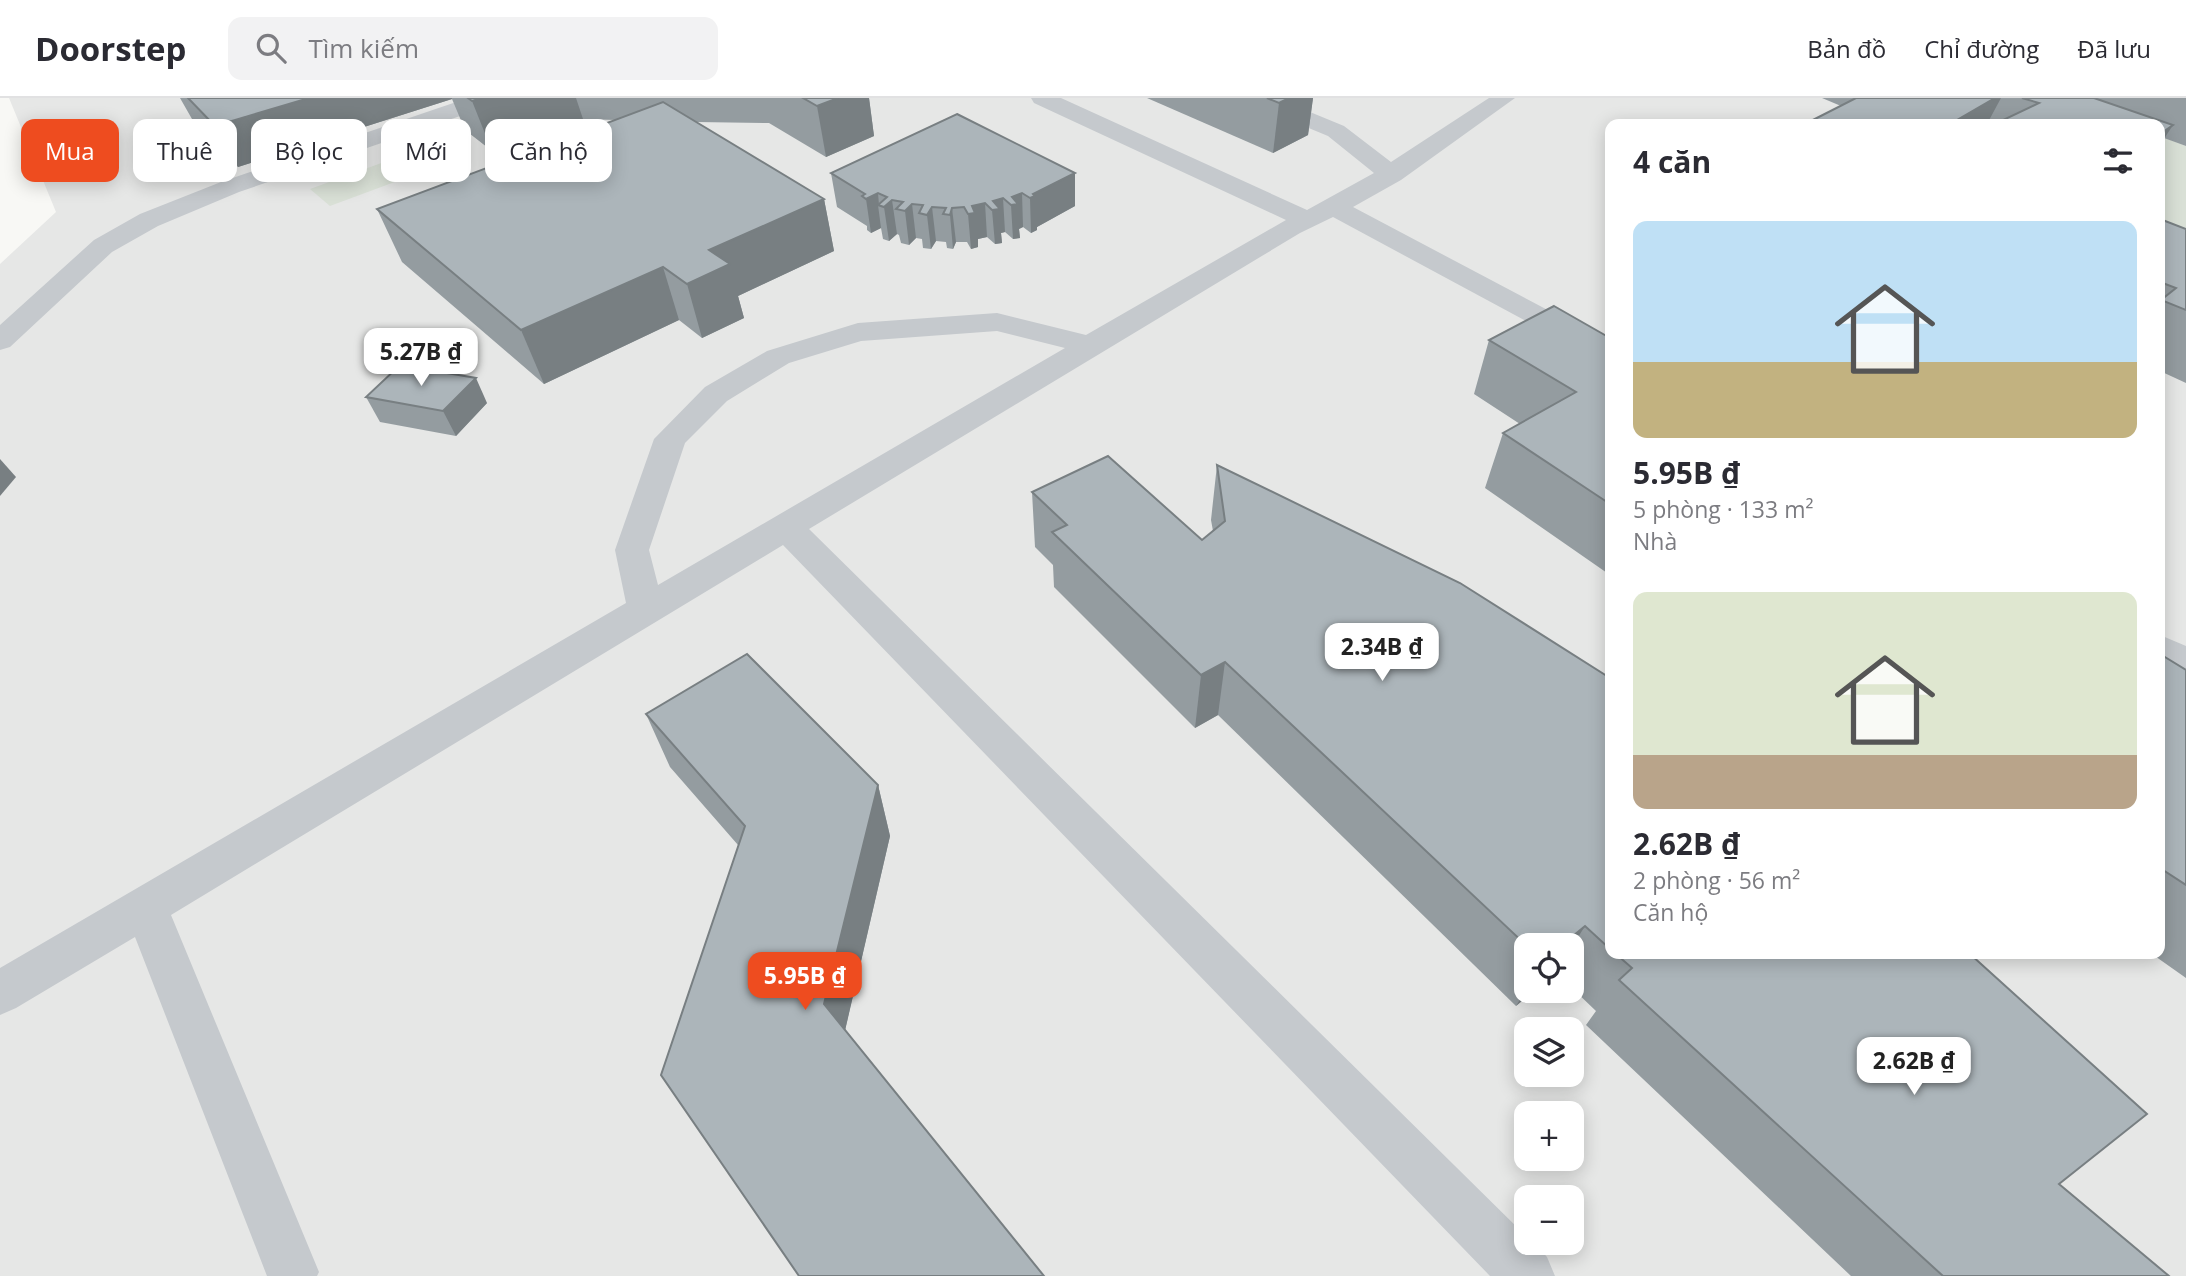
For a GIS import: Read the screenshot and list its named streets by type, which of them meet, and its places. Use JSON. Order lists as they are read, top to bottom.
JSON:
{
  "page": {
    "header": "Doorstep",
    "search": "Tìm kiếm",
    "nav": ["Bản đồ", "Chỉ đường", "Đã lưu"],
    "chip": [
      "Mua",
      "Thuê",
      "Bộ lọc",
      "Mới",
      "Căn hộ"
    ],
    "heading": "4 căn",
    "list": [
      {
        "name": "5.95B ₫",
        "note": "5 phòng · 133 m² · Nhà"
      },
      {
        "name": "2.62B ₫",
        "note": "2 phòng · 56 m² · Căn hộ"
      }
    ],
    "price": [
      "5.27B ₫",
      "2.34B ₫",
      "5.95B ₫",
      "2.62B ₫"
    ],
    "map_buttons": ["+", "−"]
  }
}
